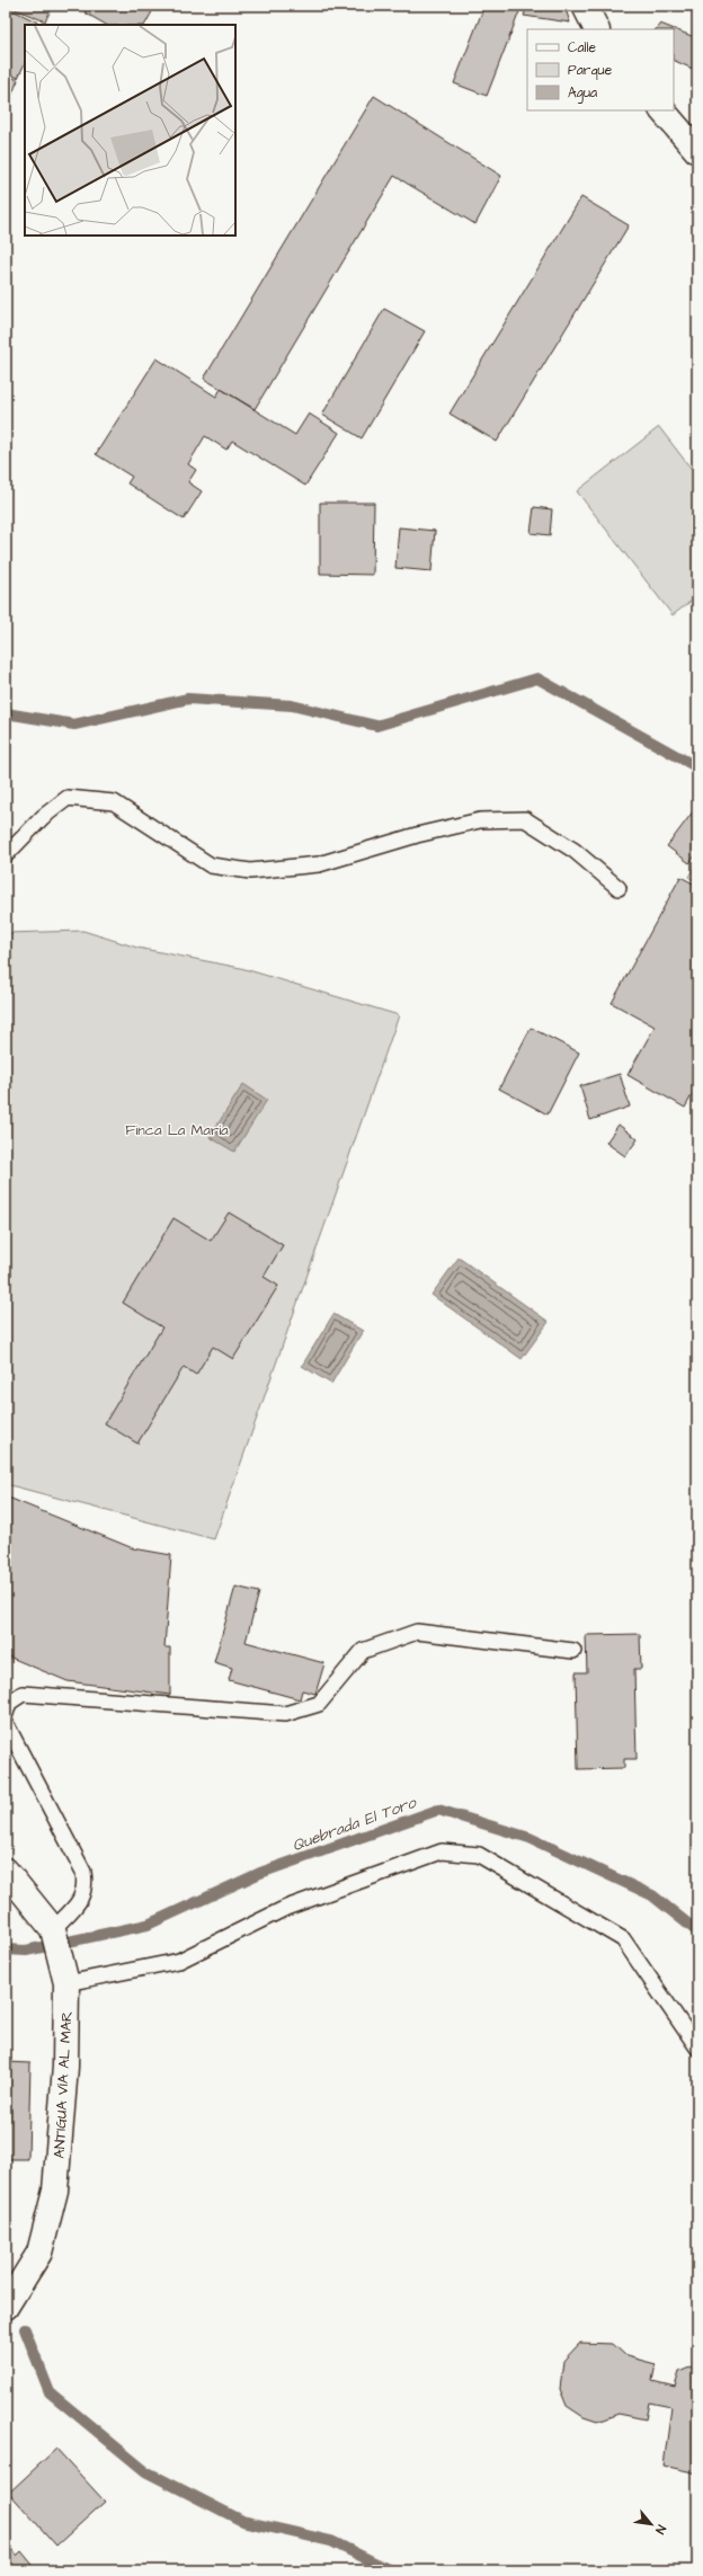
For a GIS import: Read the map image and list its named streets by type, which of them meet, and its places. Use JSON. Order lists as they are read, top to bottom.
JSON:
{
  "streets": {
    "main road": ["ANTIGUA VÍA AL MAR"]
  },
  "water": ["Quebrada El Toro"],
  "parks": ["Finca La María"],
  "legend": ["Calle", "Parque", "Agua"],
  "north": "bottom right"
}
